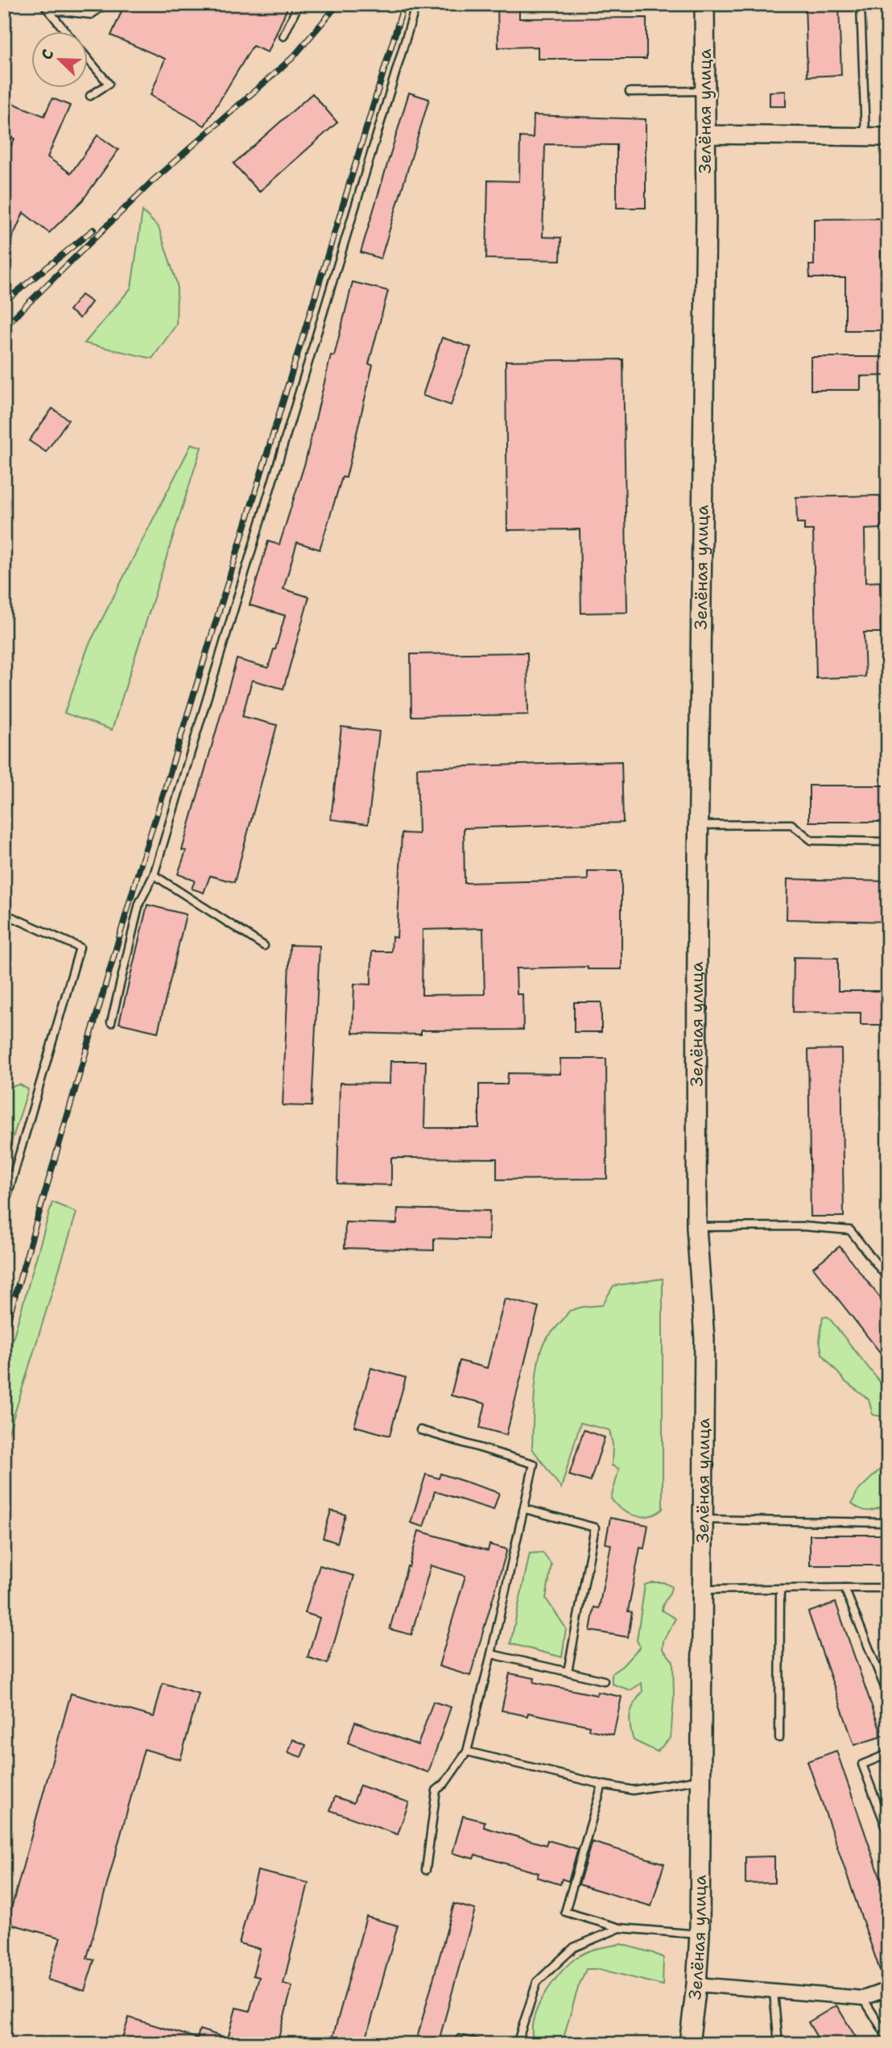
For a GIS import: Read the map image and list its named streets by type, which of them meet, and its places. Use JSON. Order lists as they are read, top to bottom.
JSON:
{
  "streets": {
    "main road": ["Зелёная улица"]
  },
  "north": "top left"
}
